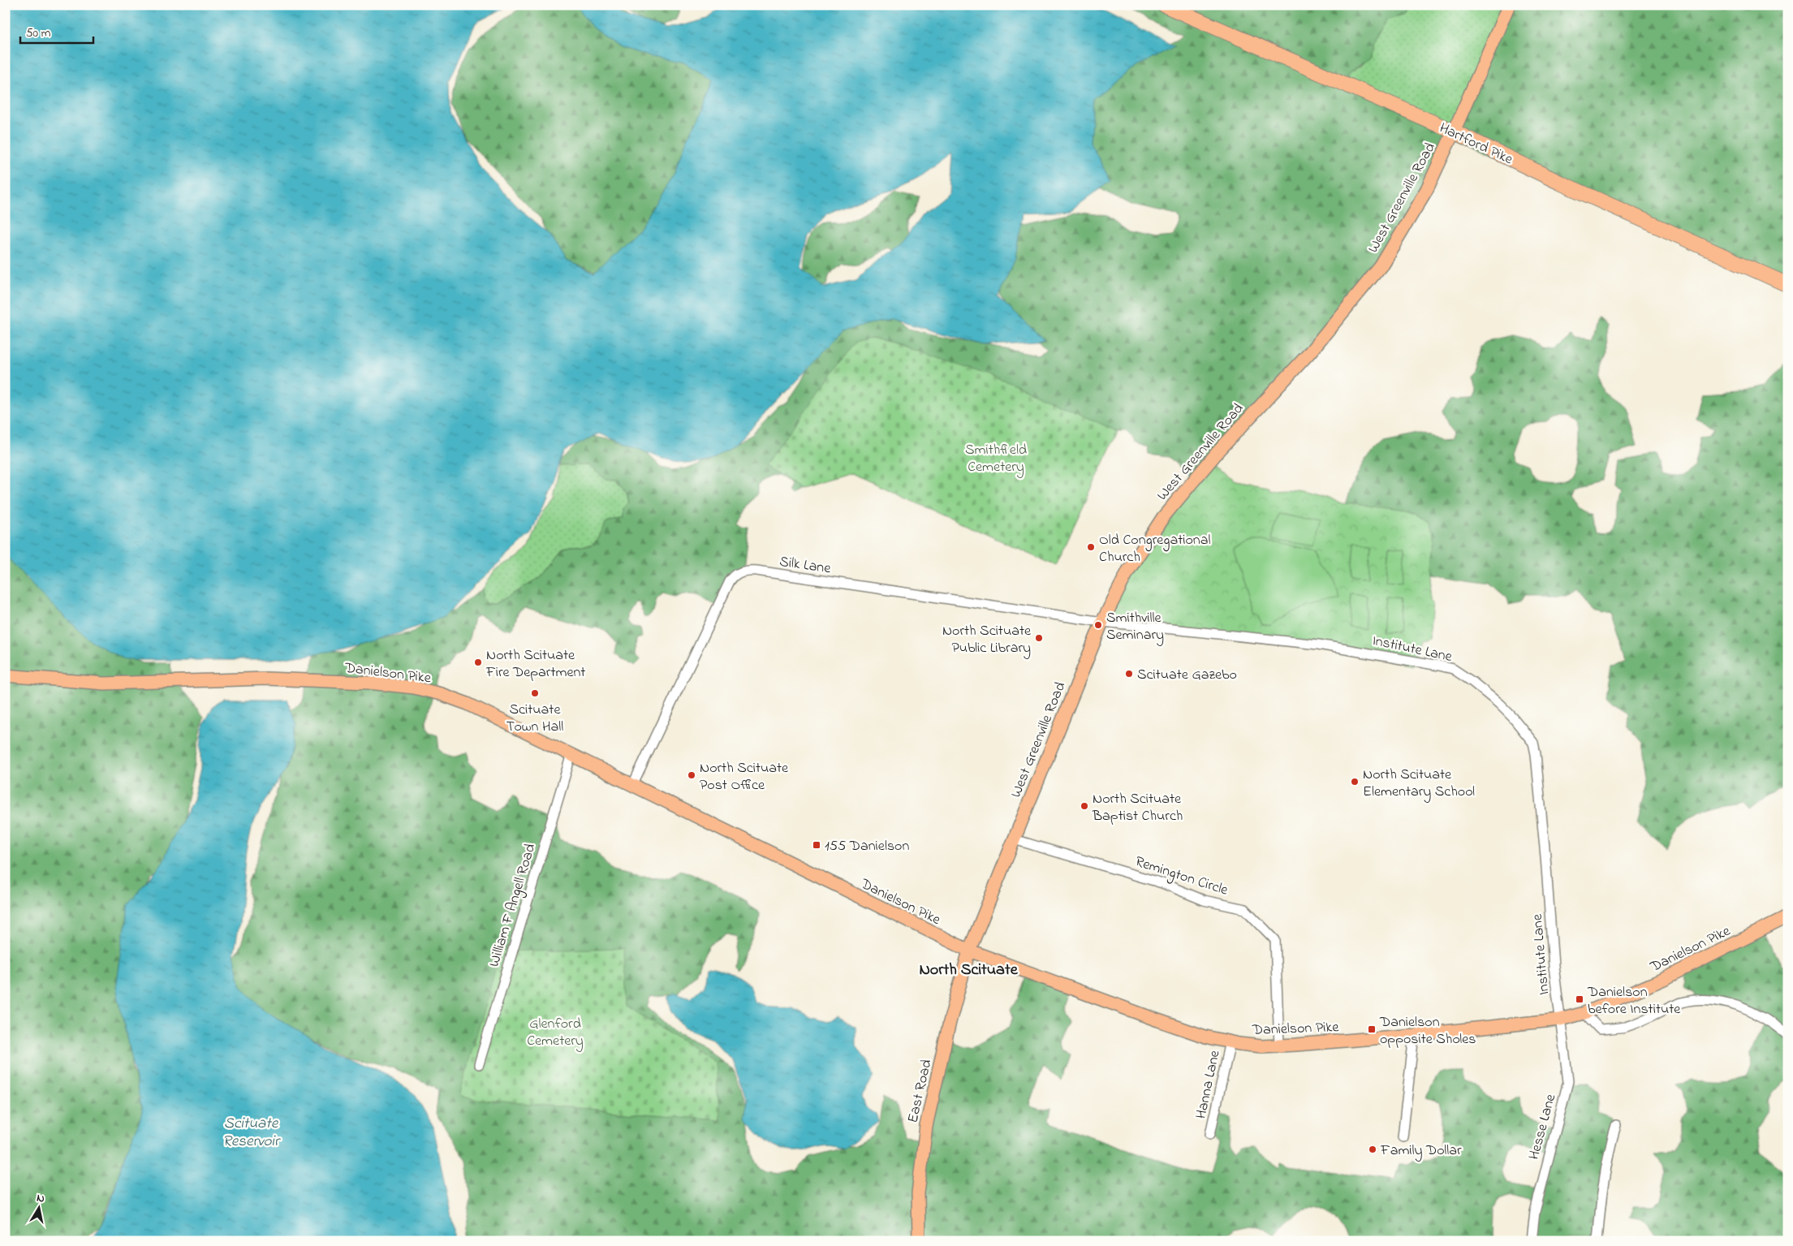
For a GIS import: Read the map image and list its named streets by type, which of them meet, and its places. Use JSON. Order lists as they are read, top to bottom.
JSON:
{
  "streets": {
    "highway": ["Hartford Pike"],
    "main road": ["West Greenville Road", "Danielson Pike", "East Road"],
    "street": [
      "Silk Lane",
      "Institute Lane",
      "Remington Circle",
      "William F Angell Road",
      "Hanna Lane",
      "Hesse Lane"
    ]
  },
  "crossings": [
    ["Hartford Pike", "West Greenville Road"],
    ["West Greenville Road", "Silk Lane"],
    ["West Greenville Road", "Institute Lane"],
    ["West Greenville Road", "Danielson Pike"],
    ["West Greenville Road", "Remington Circle"],
    ["West Greenville Road", "East Road"],
    ["Silk Lane", "Institute Lane"],
    ["Silk Lane", "Danielson Pike"],
    ["Institute Lane", "Danielson Pike"],
    ["Institute Lane", "Hesse Lane"],
    ["Danielson Pike", "Remington Circle"],
    ["Danielson Pike", "William F Angell Road"],
    ["Danielson Pike", "Hanna Lane"],
    ["Danielson Pike", "East Road"],
    ["Danielson Pike", "Hesse Lane"]
  ],
  "districts": ["North Scituate"],
  "water": ["Scituate Reservoir"],
  "parks": ["Smithfield Cemetery", "Glenford Cemetery"],
  "places": {
    "other": [
      "Old Congregational Church",
      "Smithville Seminary",
      "North Scituate Public Library",
      "North Scituate Fire Department",
      "Scituate Gazebo",
      "Scituate Town Hall",
      "North Scituate Post Office",
      "North Scituate Elementary School",
      "North Scituate Baptist Church",
      "Family Dollar"
    ],
    "transit": ["155 Danielson", "Danielson before Institute", "Danielson opposite Sholes"]
  },
  "scale_bar": "50 m",
  "north": "top"
}
